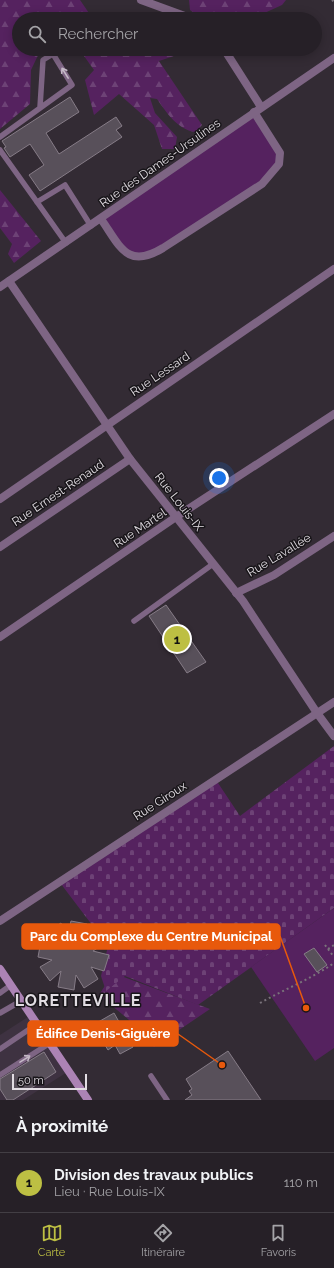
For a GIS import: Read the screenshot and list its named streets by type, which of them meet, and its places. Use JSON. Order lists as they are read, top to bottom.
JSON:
{
  "streets": {
    "street": [
      "Rue des Dames-Ursulines",
      "Rue Lessard",
      "Rue Ernest-Renaud",
      "Rue Louis-IX",
      "Rue Martel",
      "Rue Lavallée",
      "Rue Giroux"
    ]
  },
  "crossings": [
    ["Rue des Dames-Ursulines", "Rue Louis-IX"],
    ["Rue Lessard", "Rue Louis-IX"],
    ["Rue Ernest-Renaud", "Rue Louis-IX"],
    ["Rue Louis-IX", "Rue Martel"],
    ["Rue Louis-IX", "Rue Lavallée"],
    ["Rue Louis-IX", "Rue Giroux"]
  ],
  "districts": ["LORETTEVILLE"],
  "places": ["Parc du Complexe du Centre Municipal", "Édifice Denis-Giguère"],
  "scale_bar": "50 m",
  "page": {
    "search": "Rechercher",
    "pins": "1",
    "scale": "50 m",
    "heading": "À proximité",
    "list": [
      {
        "mark": "1",
        "name": "Division des travaux publics",
        "note": "Lieu · Rue Louis-IX",
        "value": "110 m"
      }
    ],
    "nav": ["Carte", "Itinéraire", "Favoris"]
  }
}
